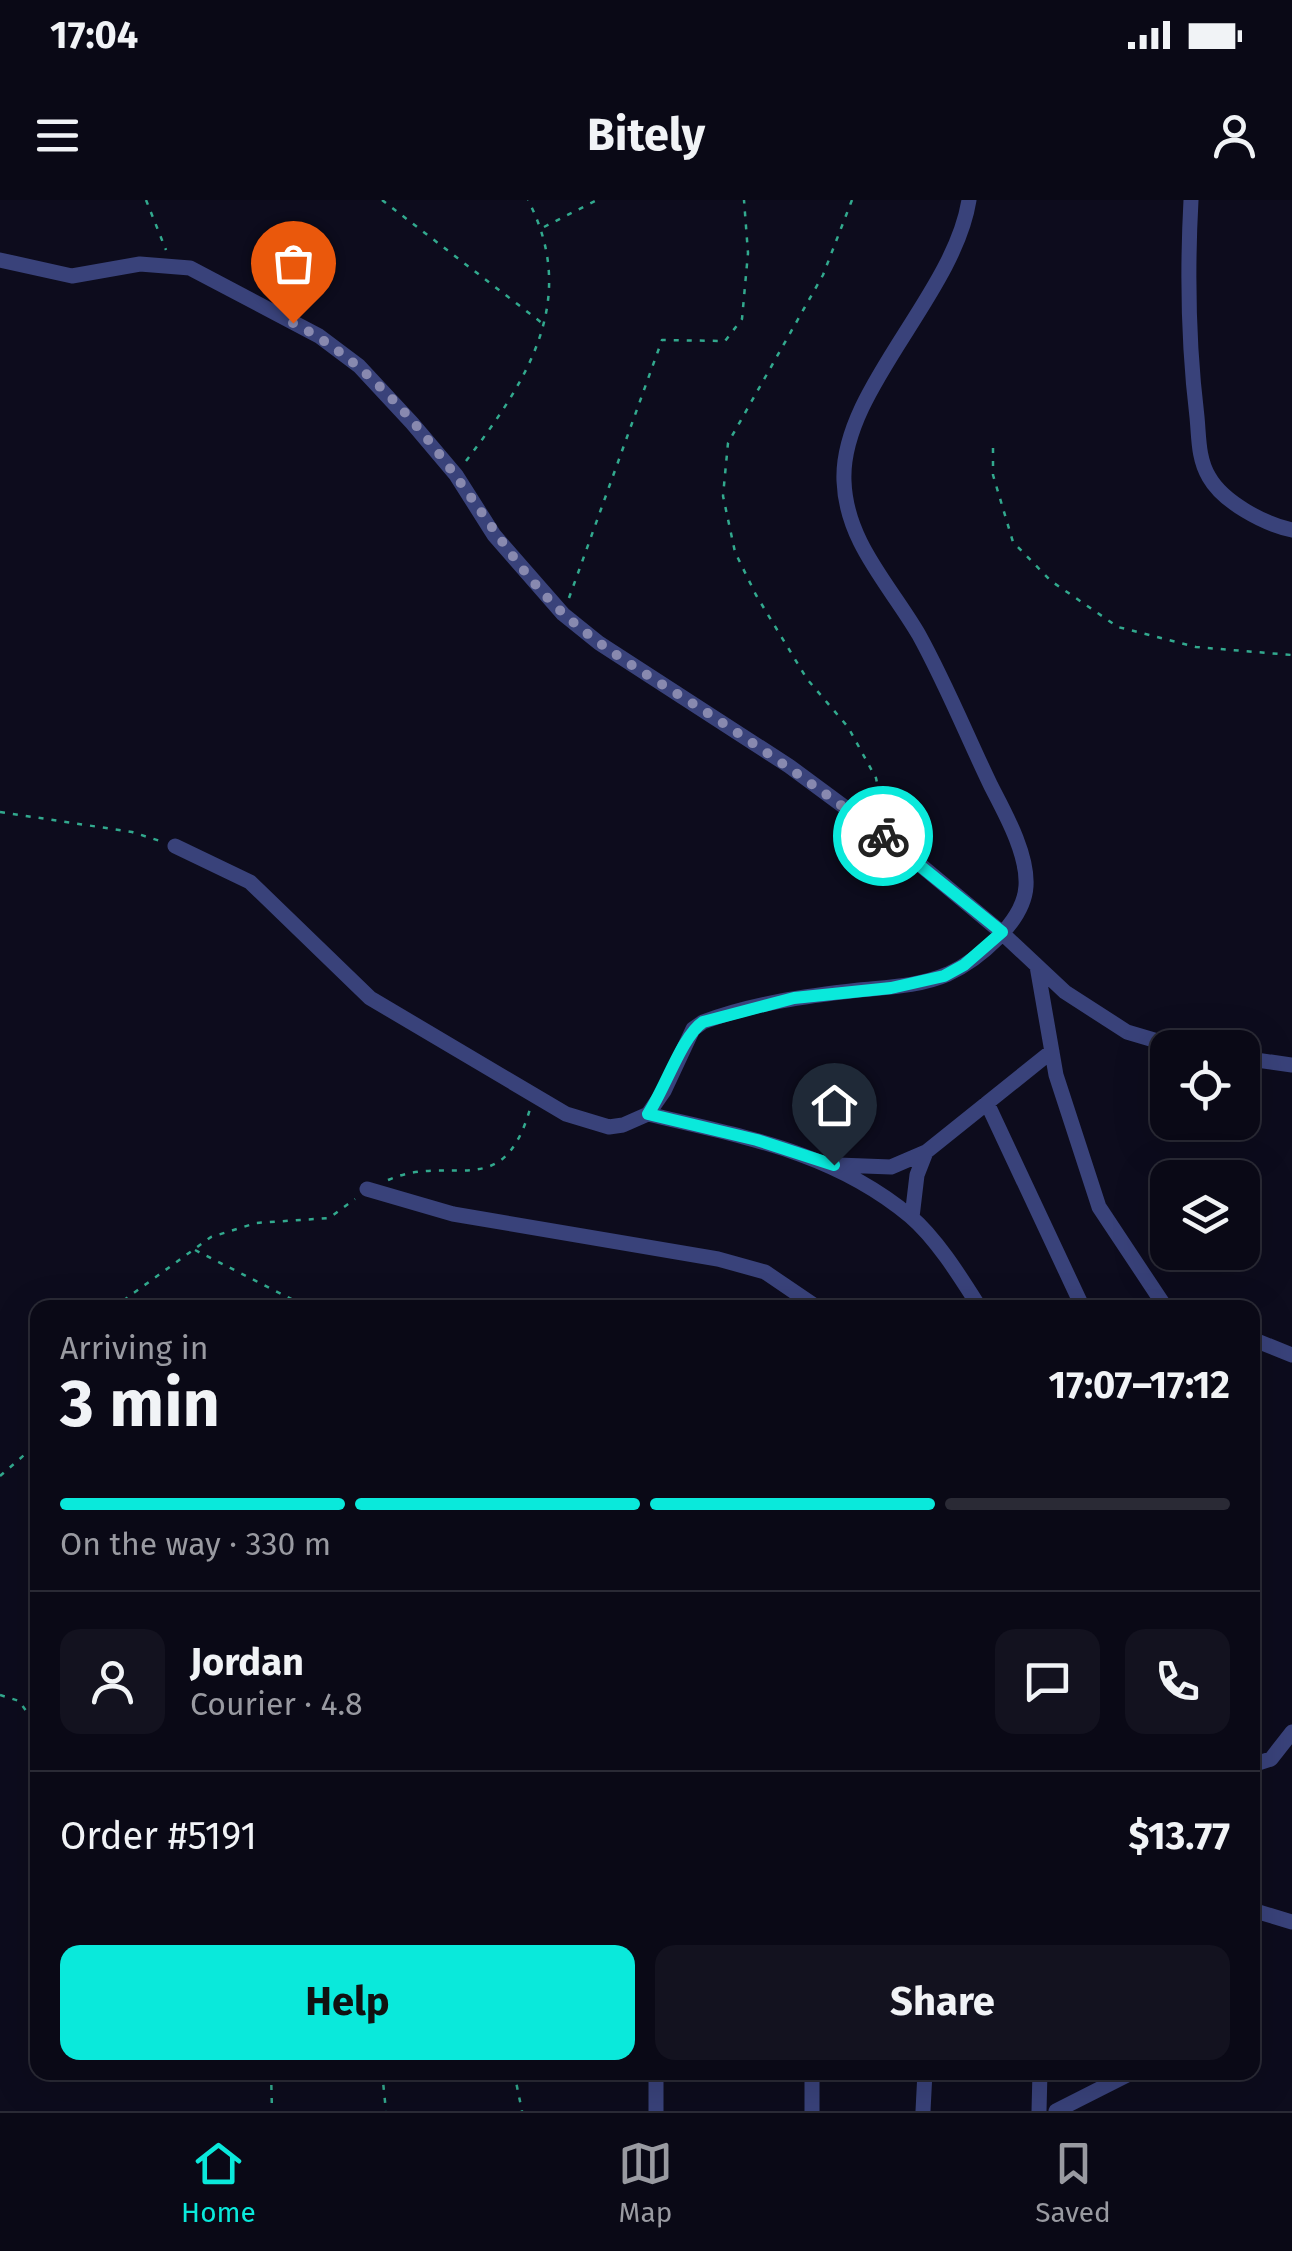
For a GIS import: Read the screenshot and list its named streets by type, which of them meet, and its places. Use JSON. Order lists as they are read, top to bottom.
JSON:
{
  "page": {
    "status": "17:04",
    "header": "Bitely",
    "heading": ["3 min", "Arriving in", "17:07–17:12"],
    "panel": [
      "Jordan",
      "Courier · 4.8",
      "Order #5191",
      "$13.77"
    ],
    "bar": "On the way · 330 m",
    "buttons": ["Help", "Share"],
    "tabs": ["Home", "Map", "Saved"]
  }
}
